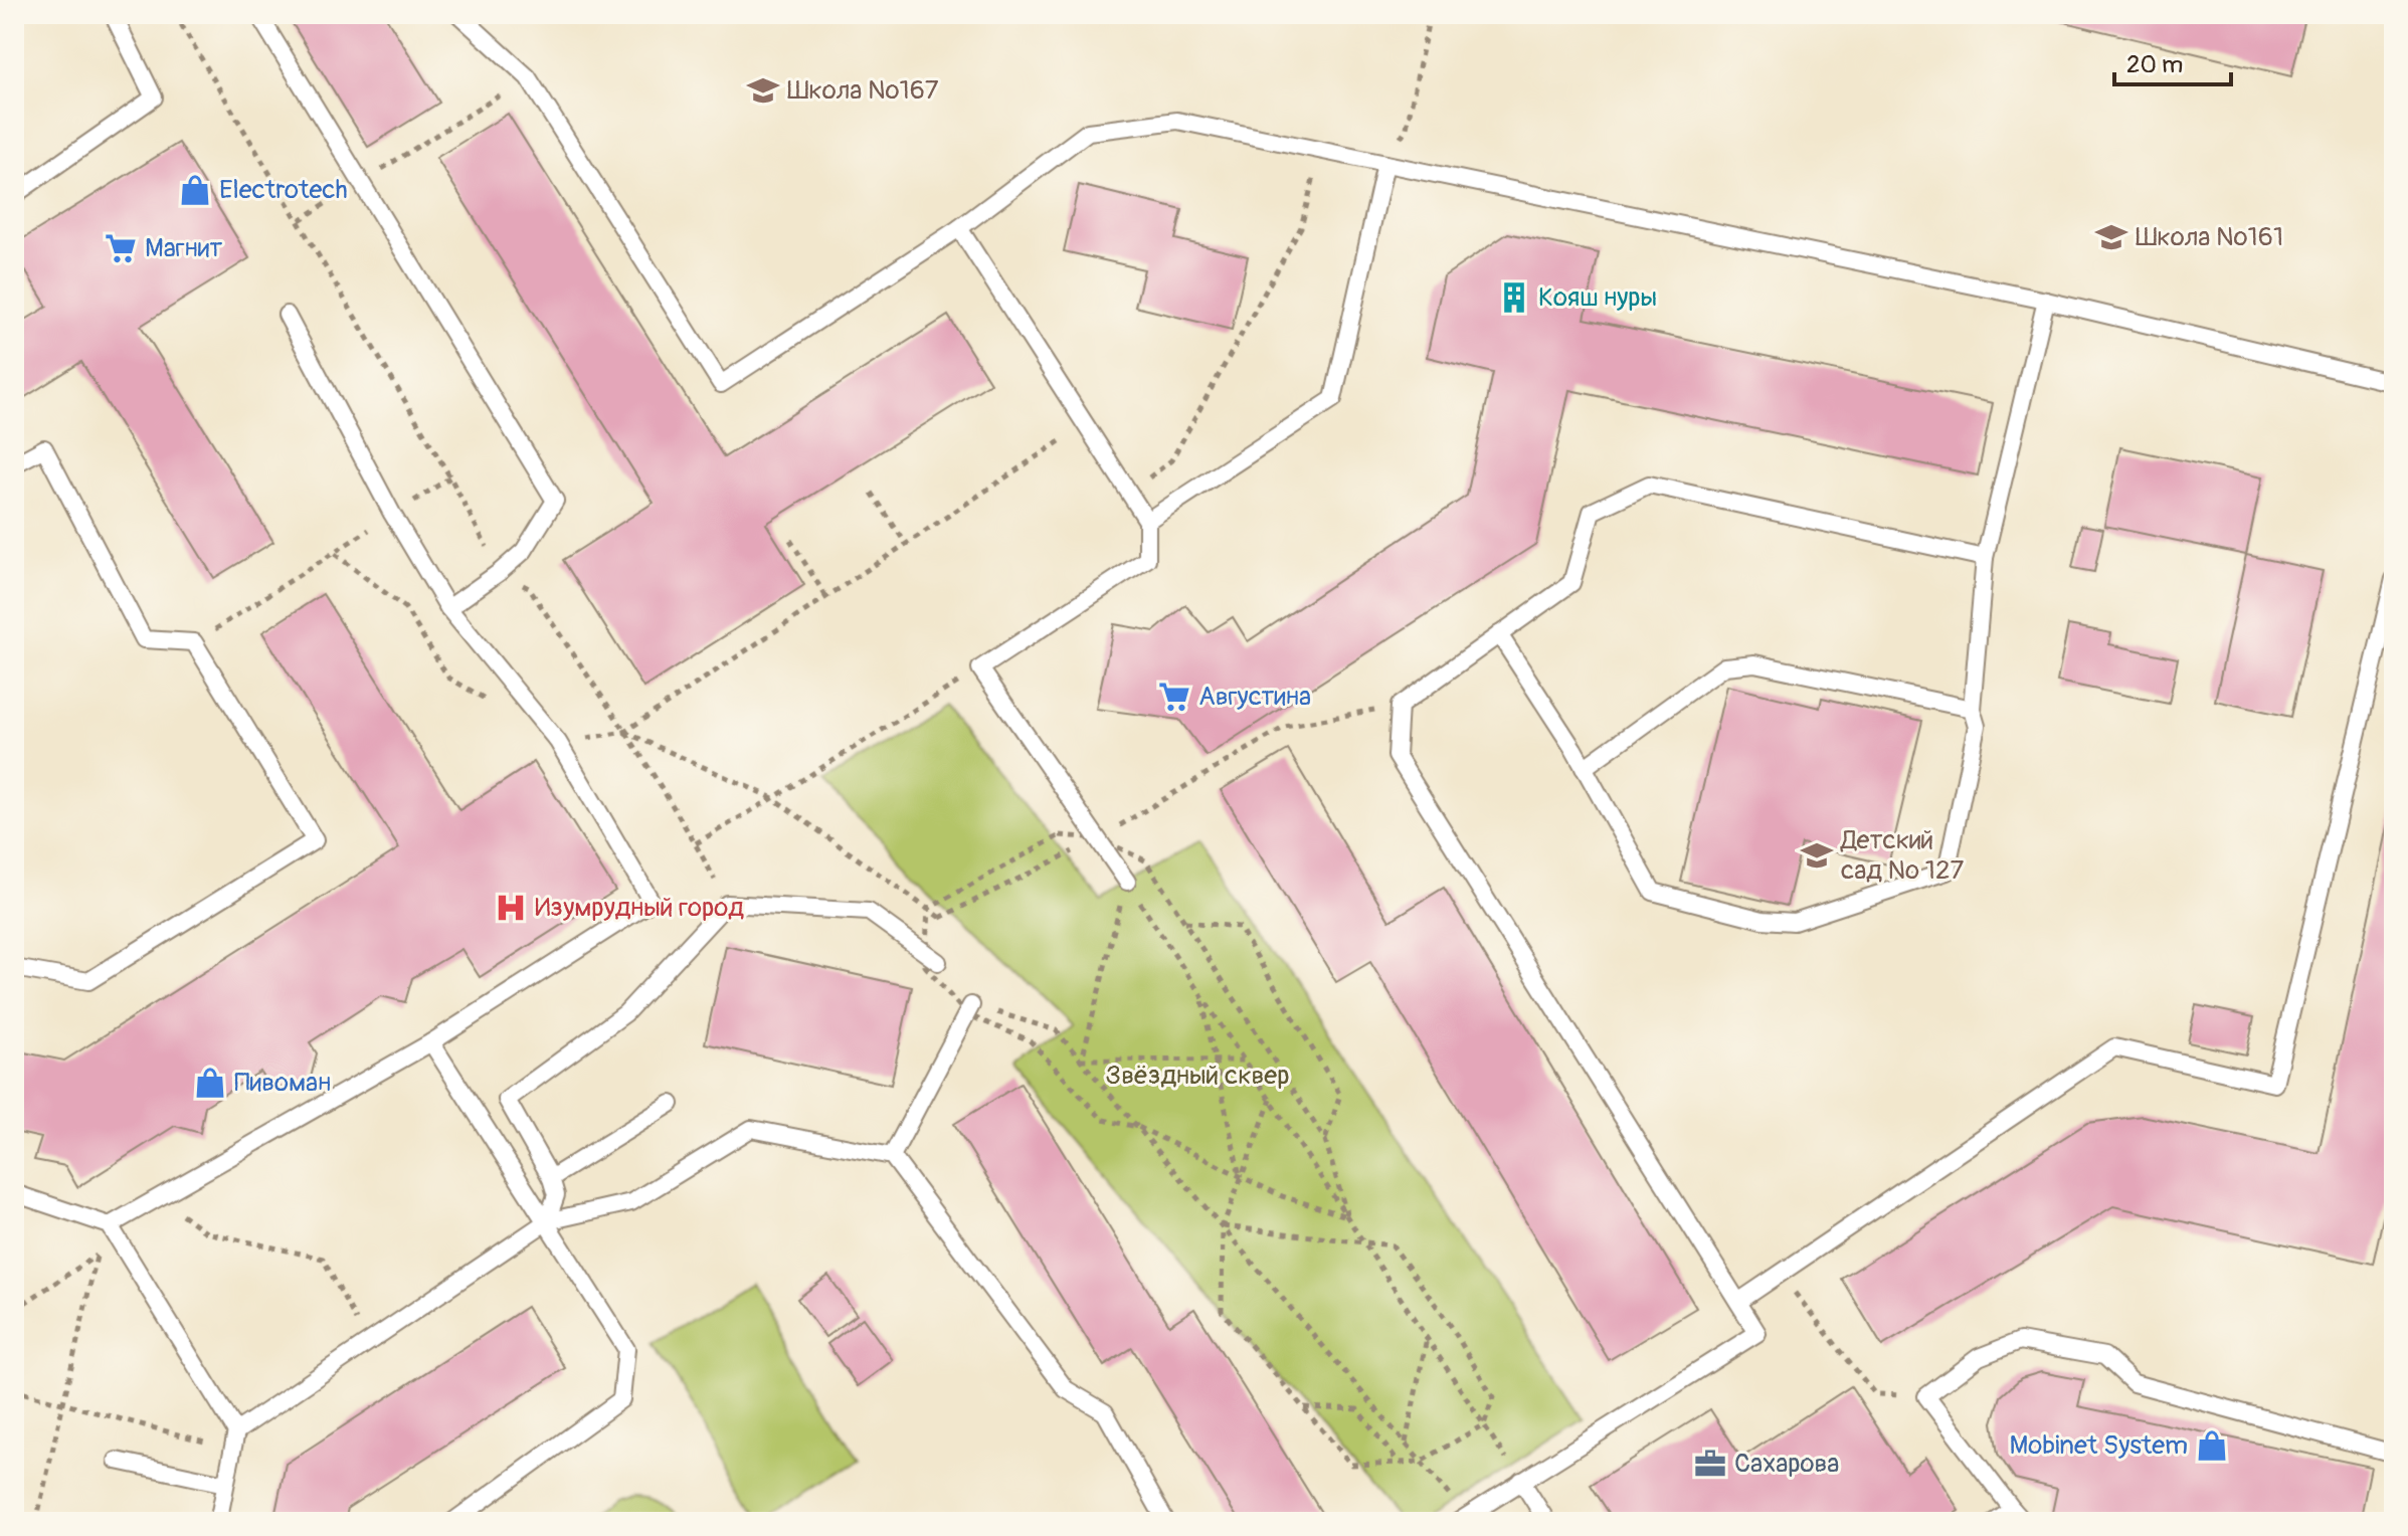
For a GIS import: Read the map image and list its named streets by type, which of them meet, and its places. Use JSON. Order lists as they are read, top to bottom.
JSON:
{
  "parks": ["Звёздный сквер"],
  "places": {
    "school or university": ["Школа №167", "Школа №161", "Детский сад № 127"],
    "shop": ["Electrotech", "Пивоман", "Mobinet System"],
    "supermarket": ["Магнит", "Августина"],
    "building": ["Кояш нуры"],
    "hospital": ["Изумрудный город"],
    "office": ["Сахарова"]
  },
  "scale_bar": "20 m"
}
